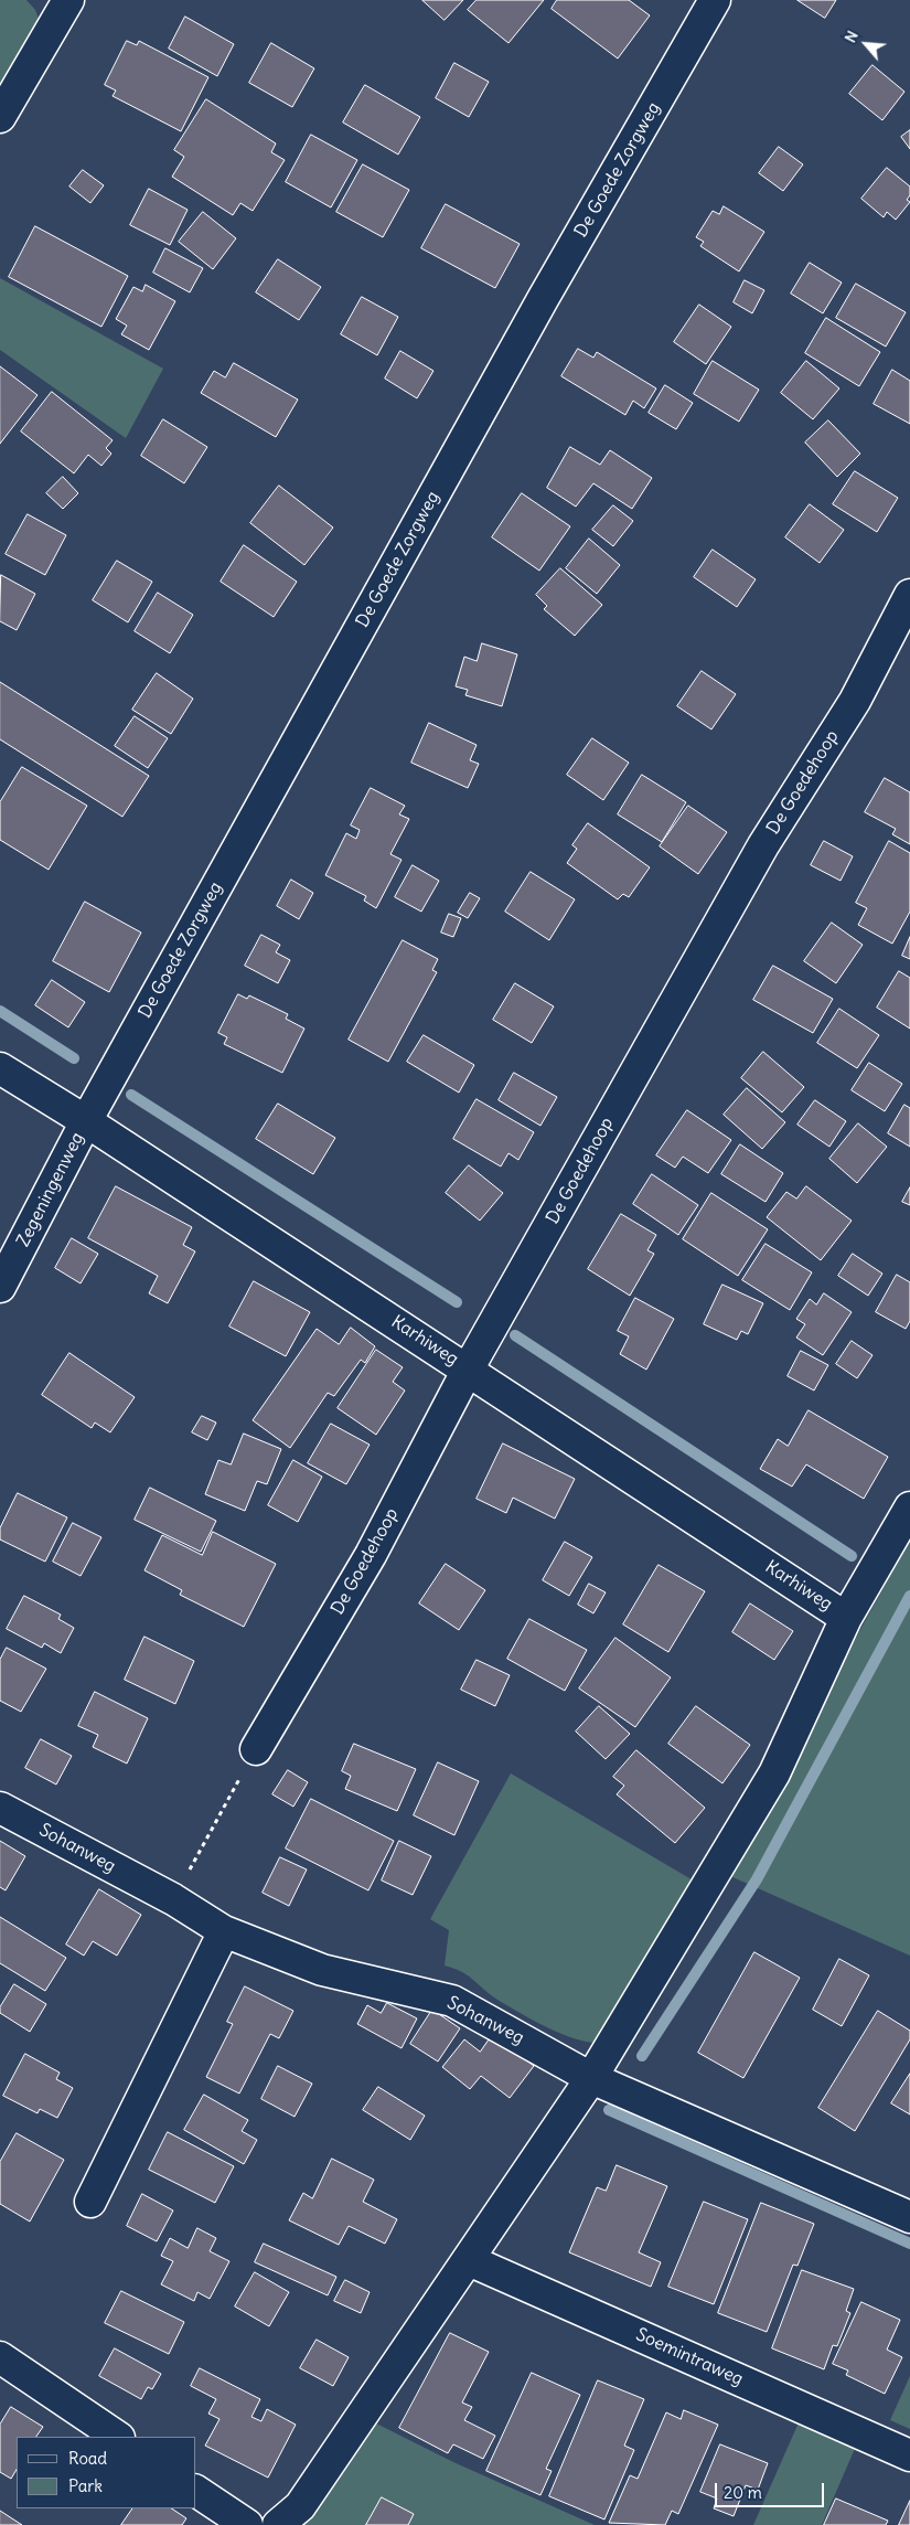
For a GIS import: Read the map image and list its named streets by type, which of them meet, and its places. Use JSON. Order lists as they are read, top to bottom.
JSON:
{
  "streets": {
    "street": [
      "De Goede Zorgweg",
      "De Goedehoop",
      "Zegeningenweg",
      "Karhiweg",
      "Sohanweg",
      "Soemintraweg"
    ]
  },
  "crossings": [
    ["De Goede Zorgweg", "Zegeningenweg"],
    ["De Goede Zorgweg", "Karhiweg"],
    ["De Goedehoop", "Karhiweg"],
    ["Zegeningenweg", "Karhiweg"]
  ],
  "legend": ["Road", "Park"],
  "scale_bar": "20 m",
  "north": "top left"
}
